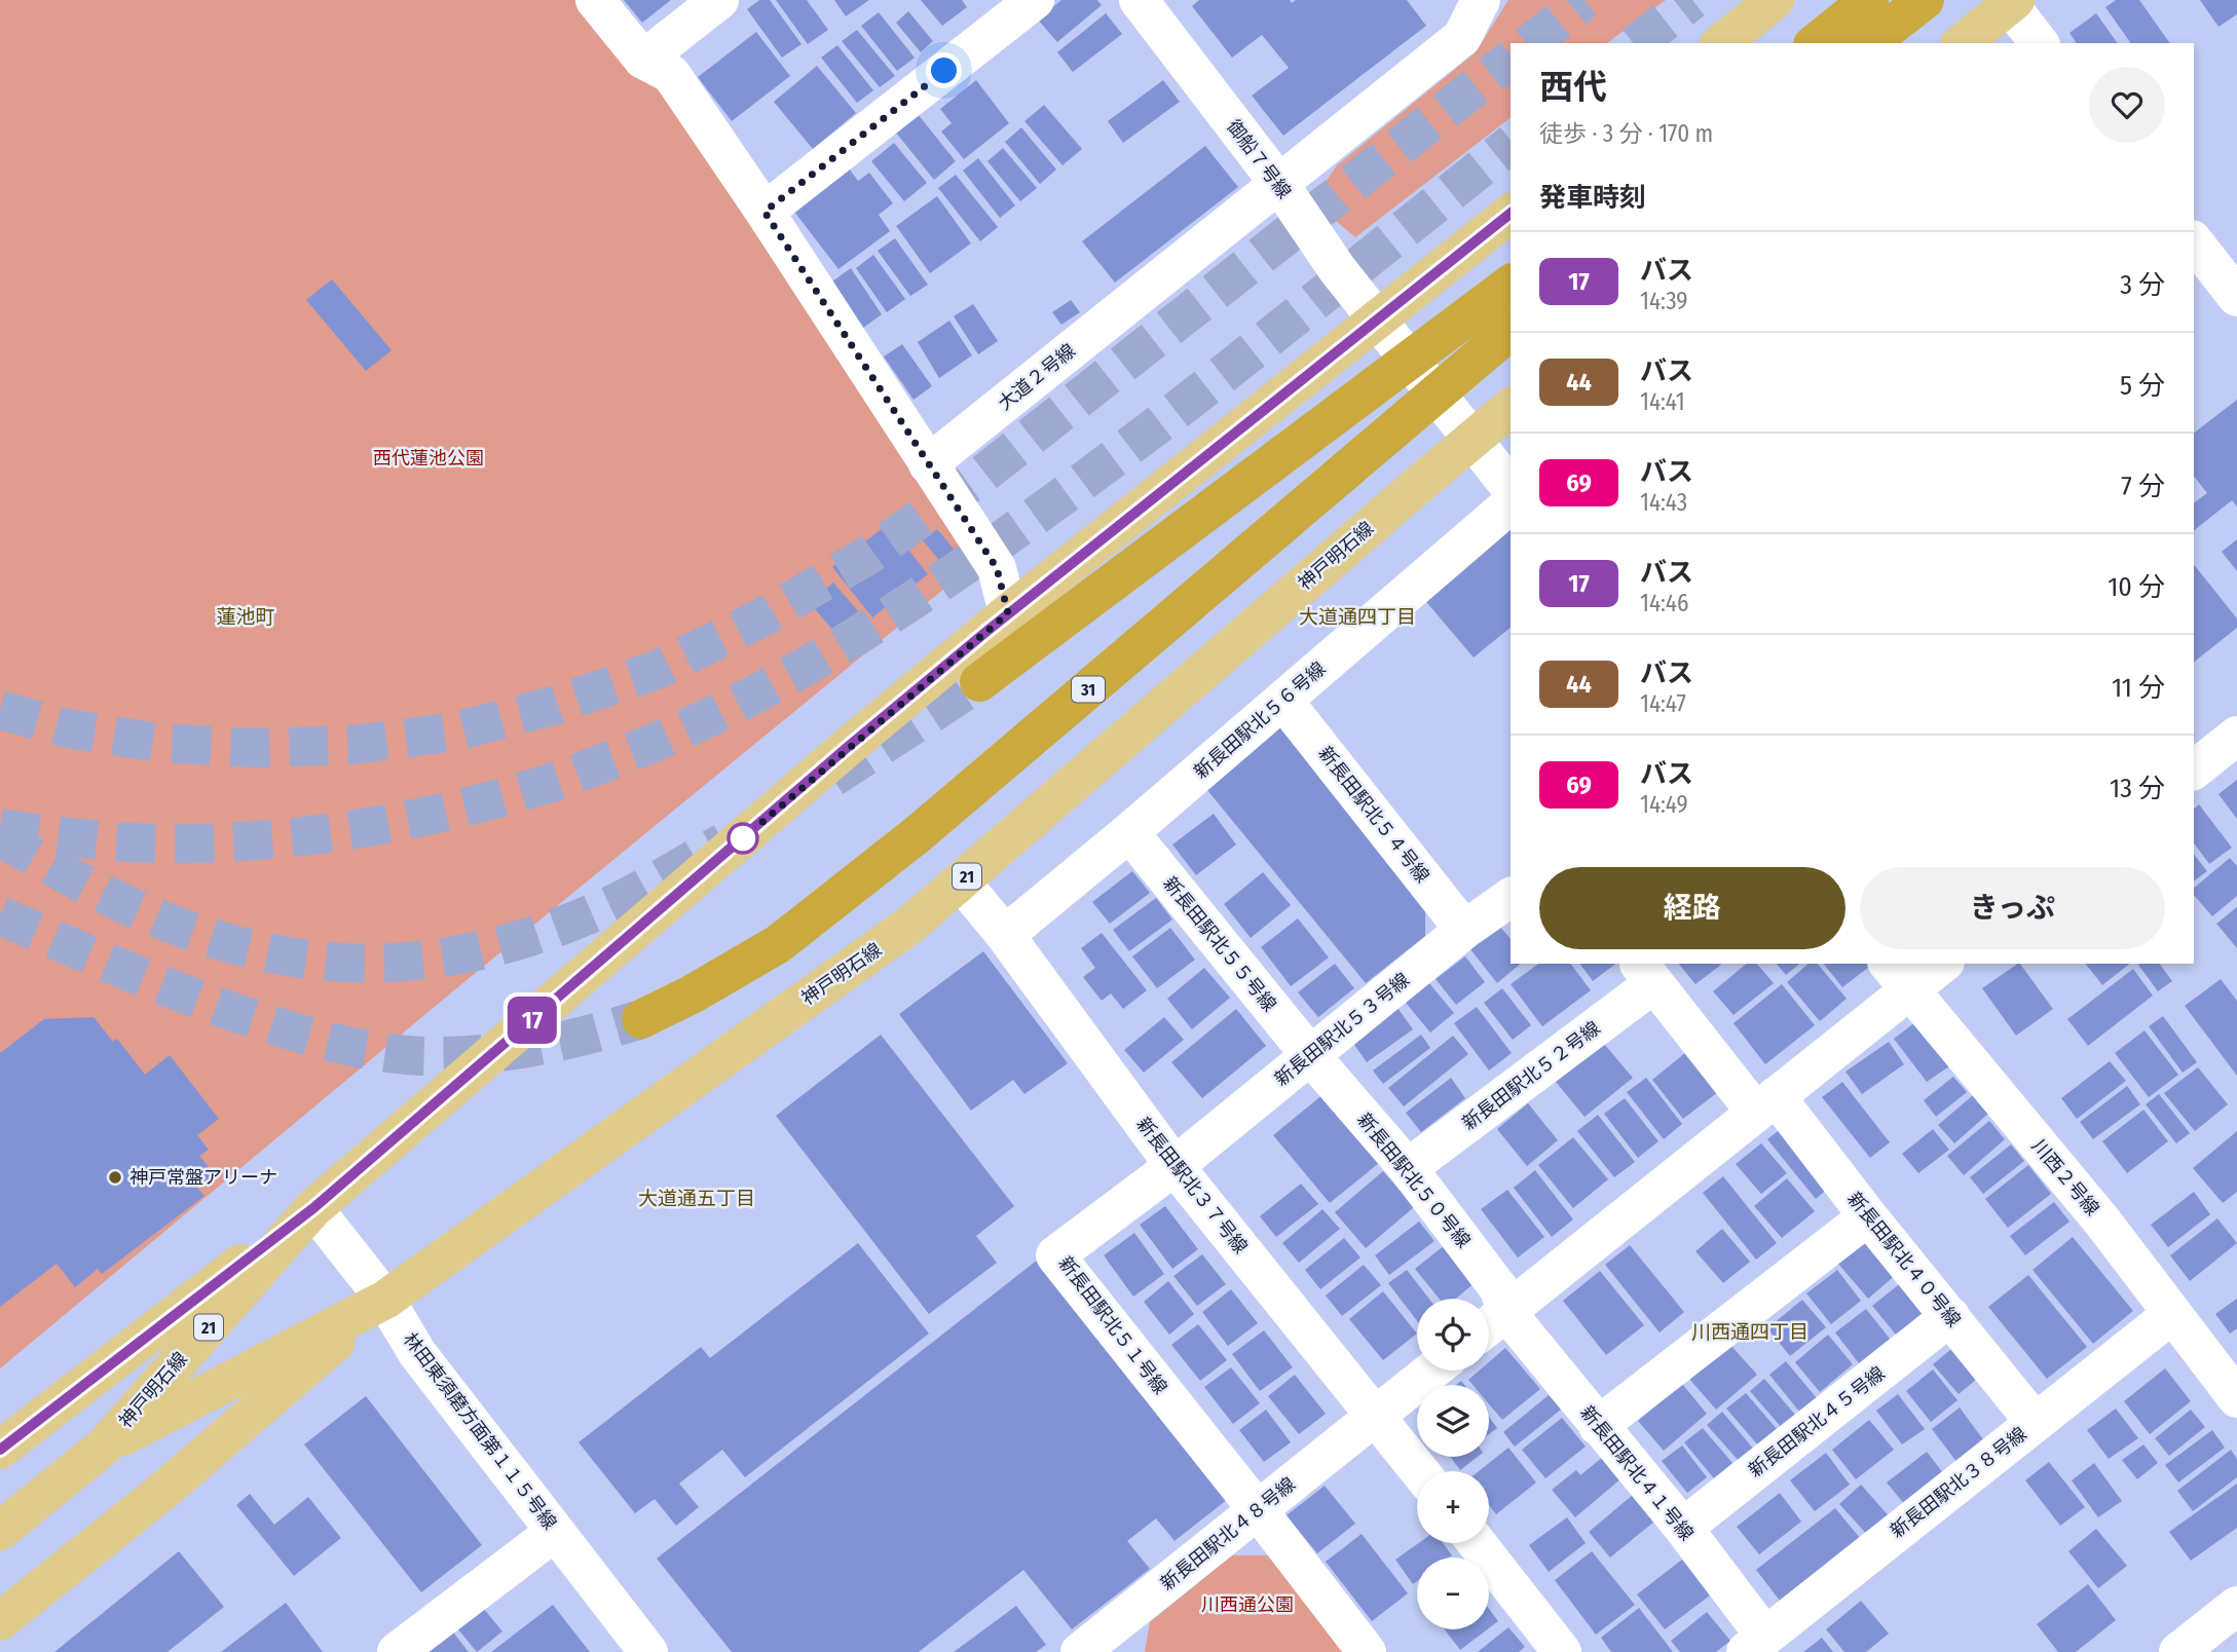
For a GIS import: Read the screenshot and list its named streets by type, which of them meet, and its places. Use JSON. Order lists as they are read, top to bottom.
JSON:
{
  "streets": {
    "highway": ["31"],
    "main road": ["神戸明石線", "21"],
    "street": [
      "御船７号線",
      "大道２号線",
      "新長田駅北５６号線",
      "新長田駅北５４号線",
      "新長田駅北５５号線",
      "新長田駅北５３号線",
      "新長田駅北５２号線",
      "川西２号線",
      "新長田駅北５０号線",
      "新長田駅北３７号線",
      "新長田駅北４０号線",
      "新長田駅北５１号線",
      "新長田駅北４５号線",
      "林田東須磨方面第１１５号線",
      "新長田駅北４１号線",
      "新長田駅北３８号線",
      "新長田駅北４８号線"
    ]
  },
  "crossings": [
    ["御船７号線", "大道２号線"],
    ["御船７号線", "神戸明石線"],
    ["御船７号線", "31"],
    ["神戸明石線", "新長田駅北３７号線"],
    ["神戸明石線", "林田東須磨方面第１１５号線"],
    ["新長田駅北５６号線", "新長田駅北５４号線"],
    ["新長田駅北５６号線", "新長田駅北５５号線"],
    ["新長田駅北５６号線", "新長田駅北３７号線"],
    ["新長田駅北５４号線", "新長田駅北５３号線"],
    ["新長田駅北５５号線", "新長田駅北５３号線"],
    ["新長田駅北５５号線", "新長田駅北５０号線"],
    ["新長田駅北５３号線", "新長田駅北５０号線"],
    ["新長田駅北５３号線", "新長田駅北３７号線"],
    ["新長田駅北５３号線", "新長田駅北５１号線"],
    ["新長田駅北５２号線", "新長田駅北５０号線"],
    ["新長田駅北５２号線", "新長田駅北４０号線"],
    ["川西２号線", "新長田駅北３８号線"],
    ["新長田駅北５０号線", "新長田駅北４１号線"],
    ["新長田駅北３７号線", "新長田駅北５１号線"],
    ["新長田駅北３７号線", "新長田駅北４８号線"],
    ["新長田駅北４０号線", "新長田駅北４５号線"],
    ["新長田駅北４０号線", "新長田駅北３８号線"],
    ["新長田駅北５１号線", "新長田駅北４８号線"],
    ["新長田駅北４５号線", "新長田駅北４１号線"],
    ["新長田駅北４１号線", "新長田駅北３８号線"]
  ],
  "districts": [
    "蓮池町",
    "大道通四丁目",
    "大道通五丁目",
    "川西通四丁目"
  ],
  "parks": ["西代蓮池公園", "川西通公園"],
  "places": ["神戸常盤アリーナ"],
  "lines": ["bus line 17"],
  "page": {
    "on_map": "17",
    "heading": [
      ["西代", "徒歩 · 3 分 · 170 m"],
      "発車時刻"
    ],
    "list": [
      {
        "mark": "17",
        "name": "バス",
        "note": "14:39",
        "value": "3 分"
      },
      {
        "mark": "44",
        "name": "バス",
        "note": "14:41",
        "value": "5 分"
      },
      {
        "mark": "69",
        "name": "バス",
        "note": "14:43",
        "value": "7 分"
      },
      {
        "mark": "17",
        "name": "バス",
        "note": "14:46",
        "value": "10 分"
      },
      {
        "mark": "44",
        "name": "バス",
        "note": "14:47",
        "value": "11 分"
      },
      {
        "mark": "69",
        "name": "バス",
        "note": "14:49",
        "value": "13 分"
      }
    ],
    "buttons": ["経路", "きっぷ"],
    "map_buttons": ["+", "−"]
  }
}
